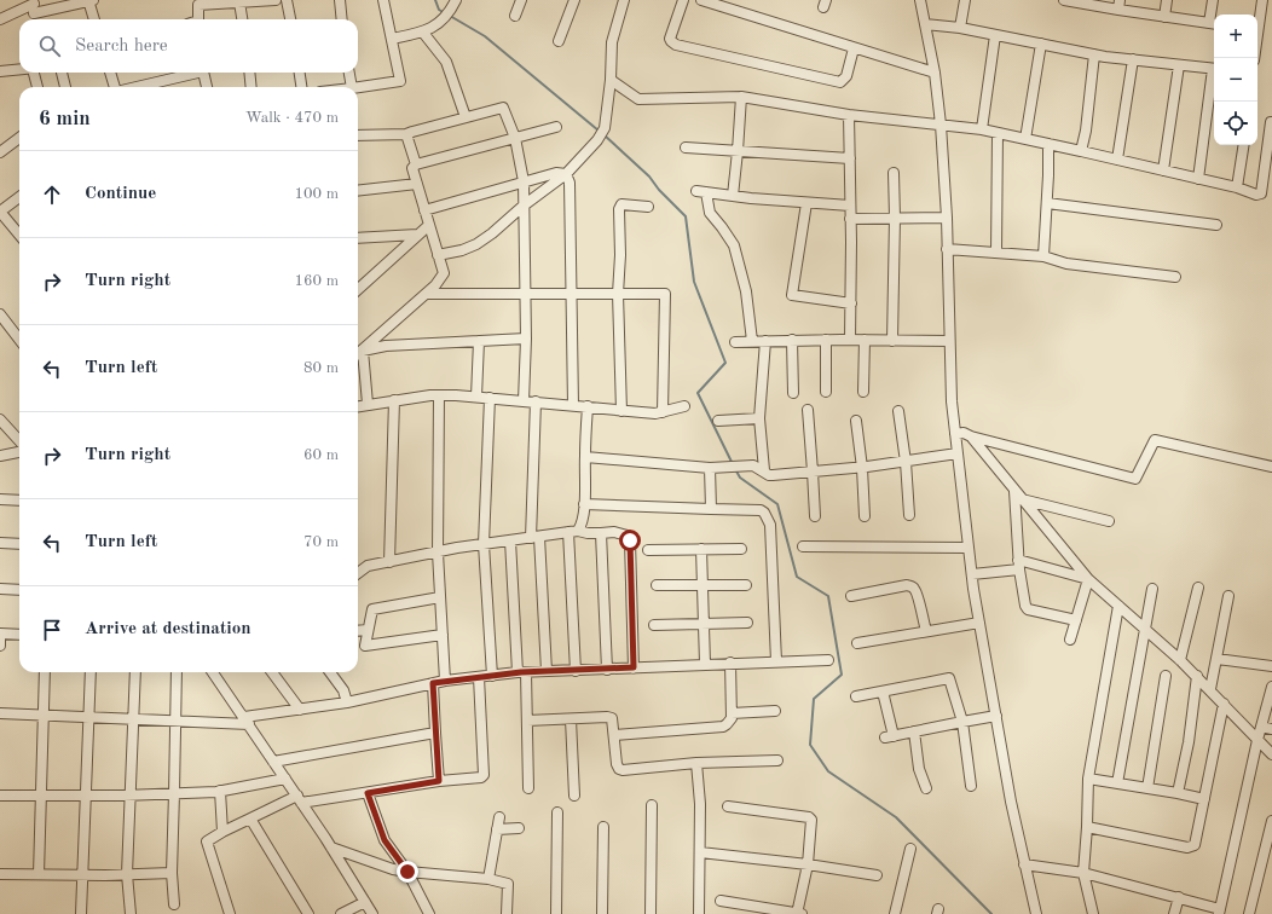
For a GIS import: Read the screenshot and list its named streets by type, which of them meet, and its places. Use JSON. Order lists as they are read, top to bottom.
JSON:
{
  "page": {
    "map_buttons": ["+", "−"],
    "search": "Search here",
    "heading": ["6 min", "Walk · 470 m"],
    "list": [
      ["Continue", "100 m"],
      ["Turn right", "160 m"],
      ["Turn left", "80 m"],
      ["Turn right", "60 m"],
      ["Turn left", "70 m"],
      "Arrive at destination"
    ]
  }
}
